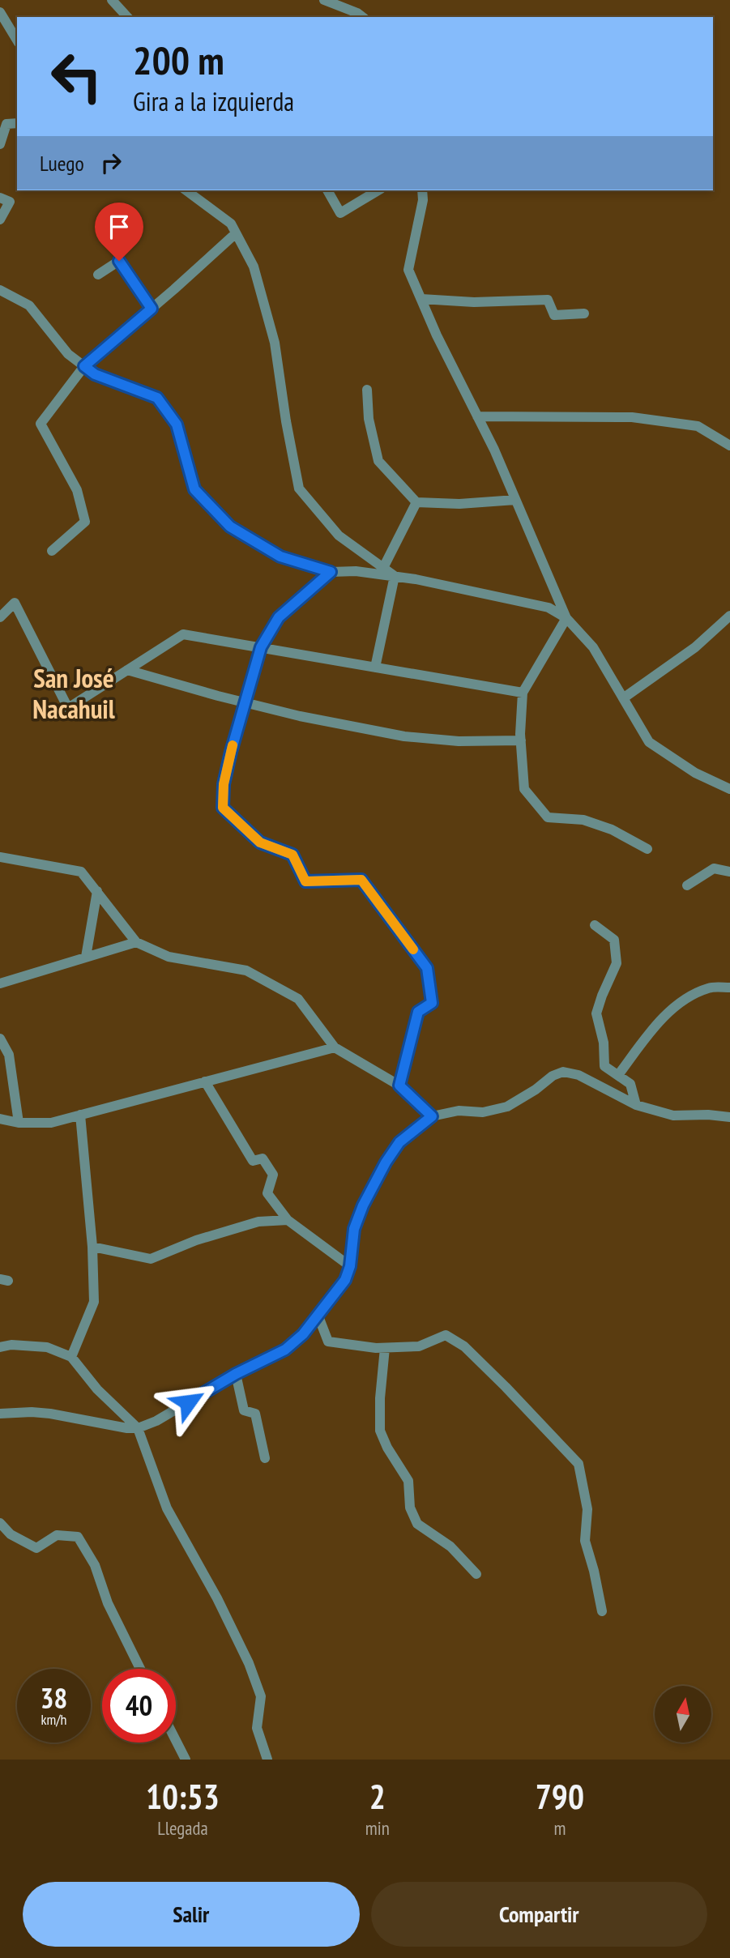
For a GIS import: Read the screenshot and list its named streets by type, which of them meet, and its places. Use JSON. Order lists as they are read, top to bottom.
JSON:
{
  "districts": ["San José Nacahuil"],
  "north": "top",
  "page": {
    "turn": ["200 m", "Gira a la izquierda"],
    "then": "Luego",
    "speed": "38 km/h",
    "limit": "40",
    "eta": [
      "10:53",
      "Llegada",
      "2",
      "min",
      "790",
      "m"
    ],
    "buttons": ["Salir", "Compartir"]
  }
}
